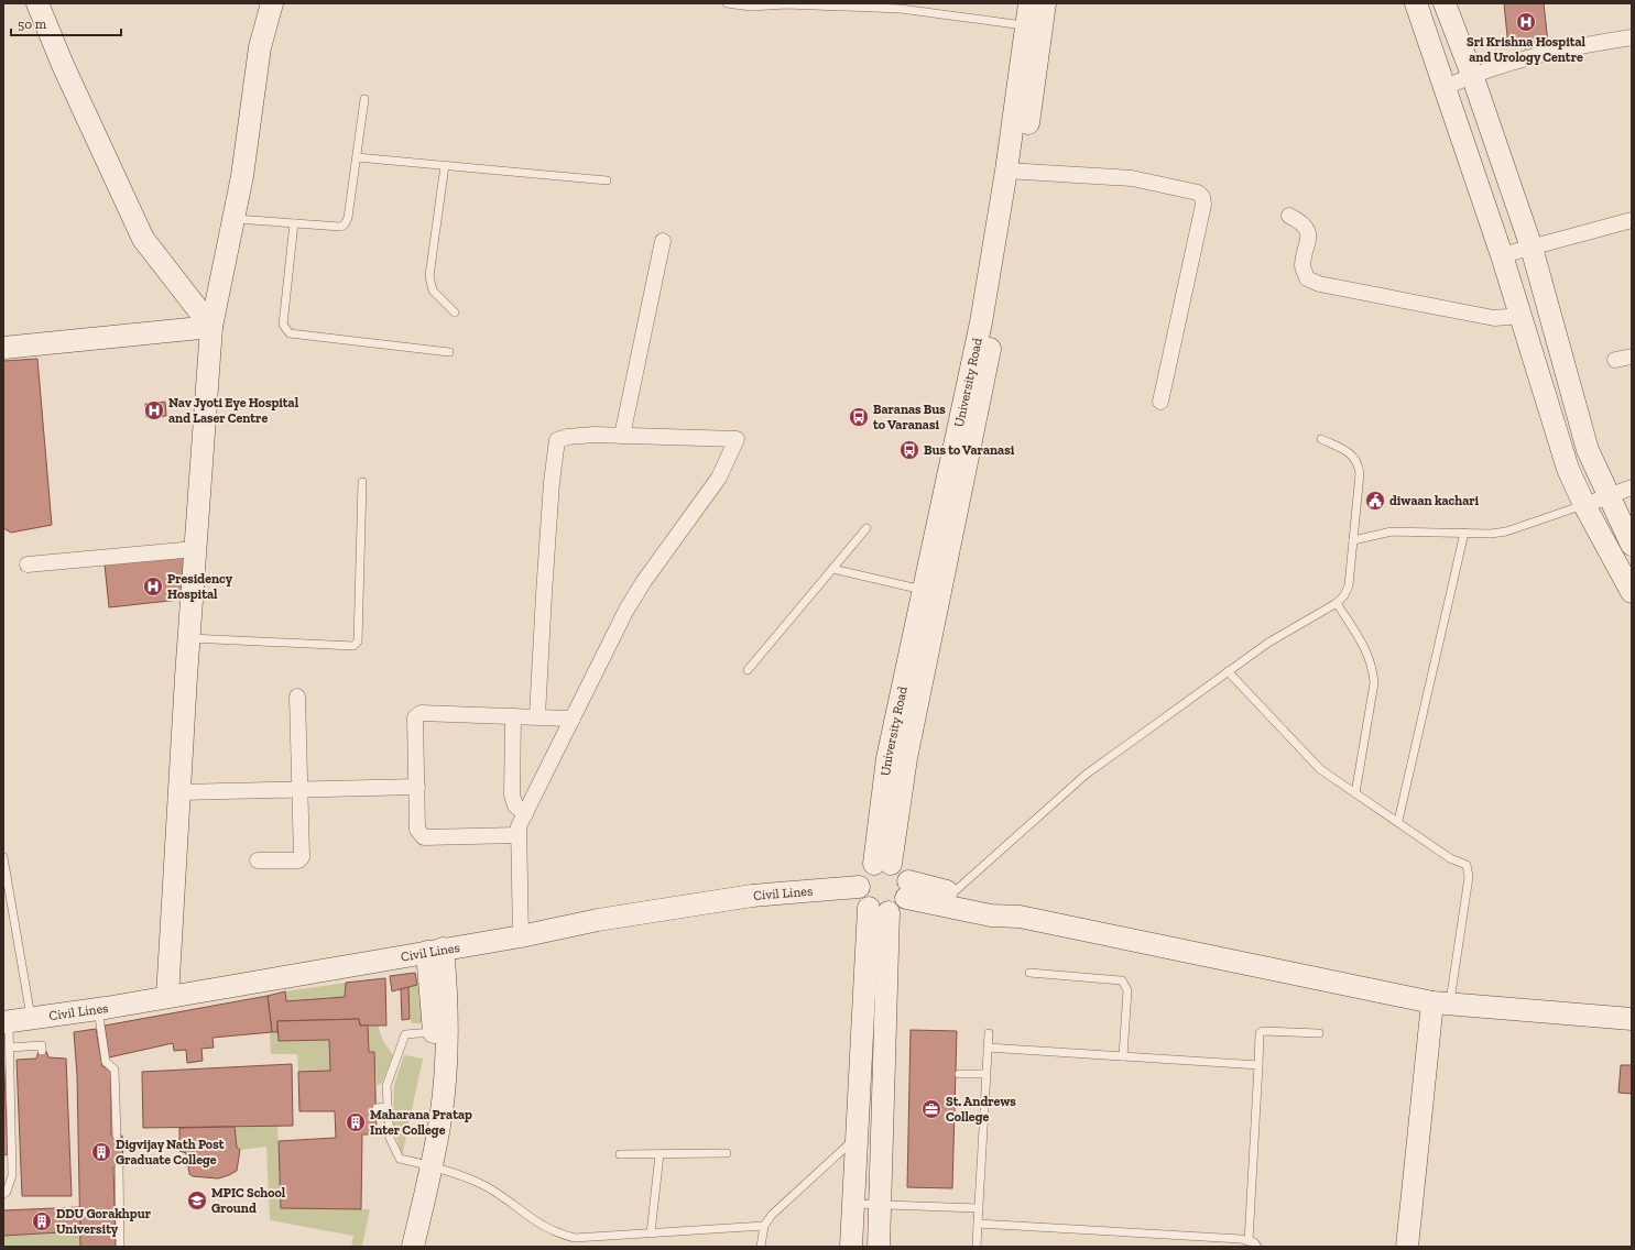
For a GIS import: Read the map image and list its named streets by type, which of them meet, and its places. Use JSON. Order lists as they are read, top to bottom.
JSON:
{
  "streets": {
    "main road": ["University Road", "Civil Lines"]
  },
  "crossings": [
    ["University Road", "Civil Lines"]
  ],
  "places": {
    "hospital": ["Sri Krishna Hospital and Urology Centre", "Nav Jyoti Eye Hospital and Laser Centre", "Presidency Hospital"],
    "bus stop": ["Baranas Bus to Varanasi", "Bus to Varanasi"],
    "public building": ["diwaan kachari"],
    "office": ["St. Andrews College"],
    "building": ["Maharana Pratap Inter College", "Digvijay Nath Post Graduate College", "DDU Gorakhpur University"],
    "school or university": ["MPIC School Ground"]
  },
  "scale_bar": "50 m"
}
